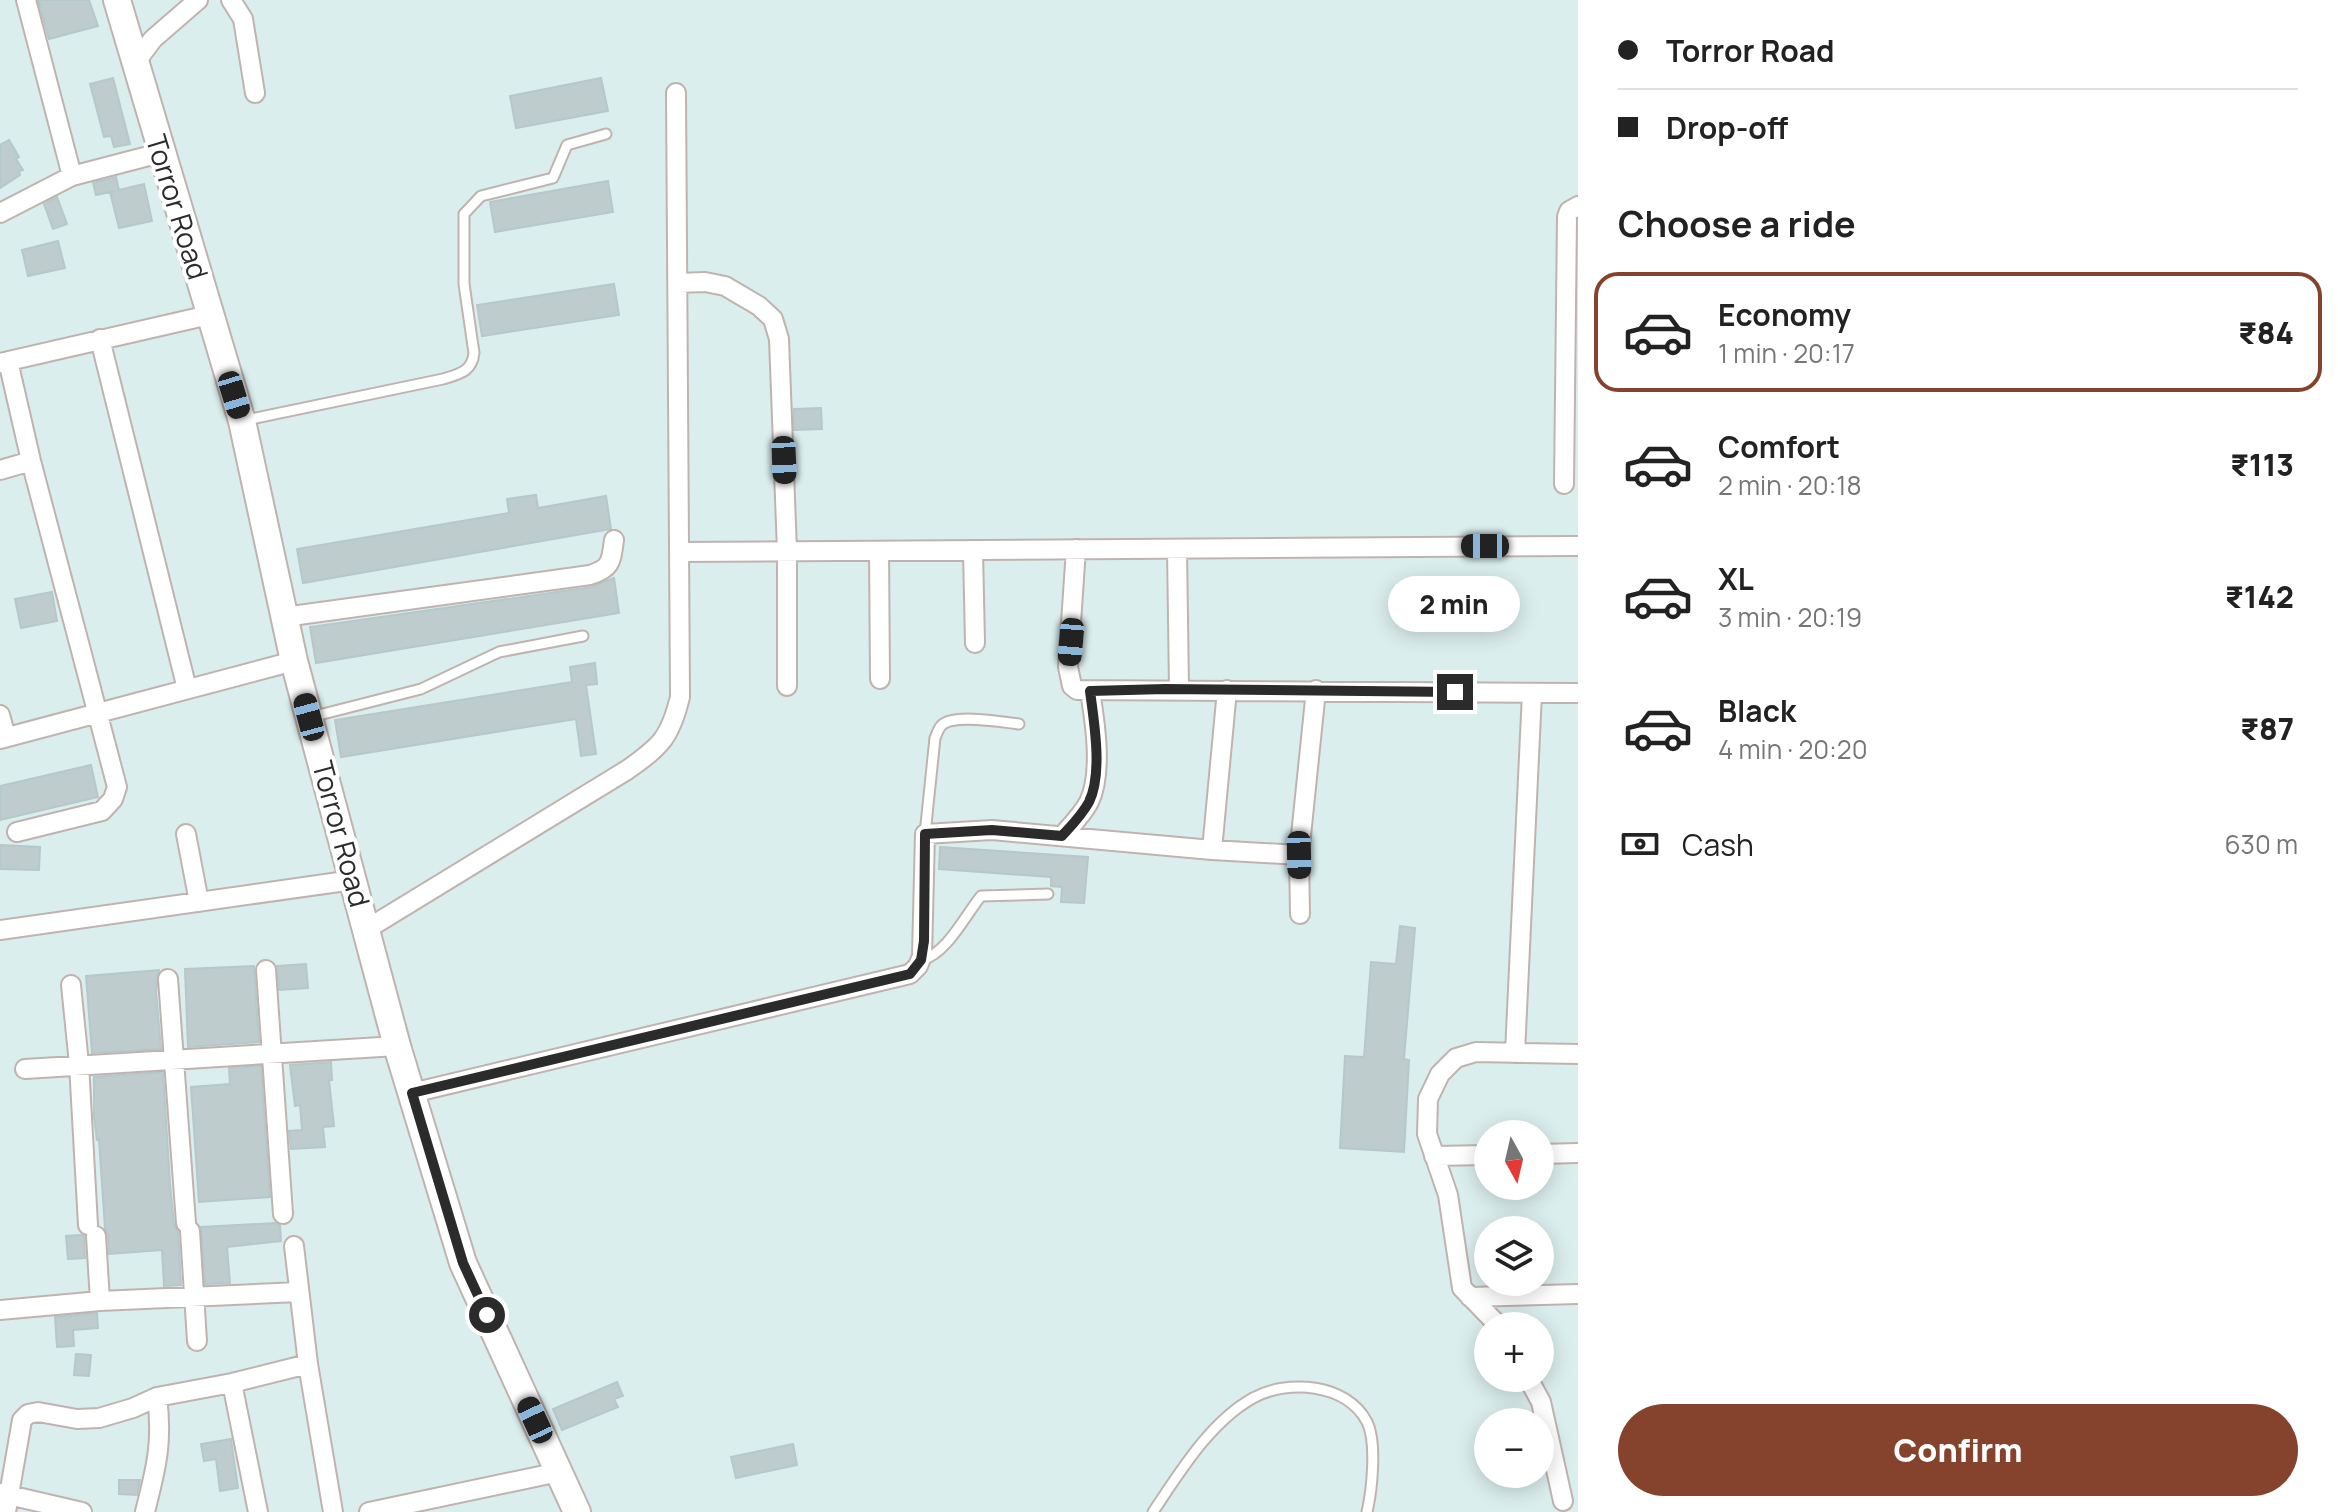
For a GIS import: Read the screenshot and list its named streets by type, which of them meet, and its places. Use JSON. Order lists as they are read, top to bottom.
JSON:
{
  "streets": {
    "street": ["Torror Road"]
  },
  "north": "bottom",
  "page": {
    "banner": ["Torror Road", "Drop-off"],
    "heading": "Choose a ride",
    "list": [
      {
        "name": "Economy",
        "note": "1 min · 20:17",
        "value": "₹84"
      },
      {
        "name": "Comfort",
        "note": "2 min · 20:18",
        "value": "₹113"
      },
      {
        "name": "XL",
        "note": "3 min · 20:19",
        "value": "₹142"
      },
      {
        "name": "Black",
        "note": "4 min · 20:20",
        "value": "₹87"
      }
    ],
    "bubble": "2 min",
    "pay": ["Cash", "630 m"],
    "map_buttons": ["+", "−"],
    "buttons": "Confirm"
  }
}
